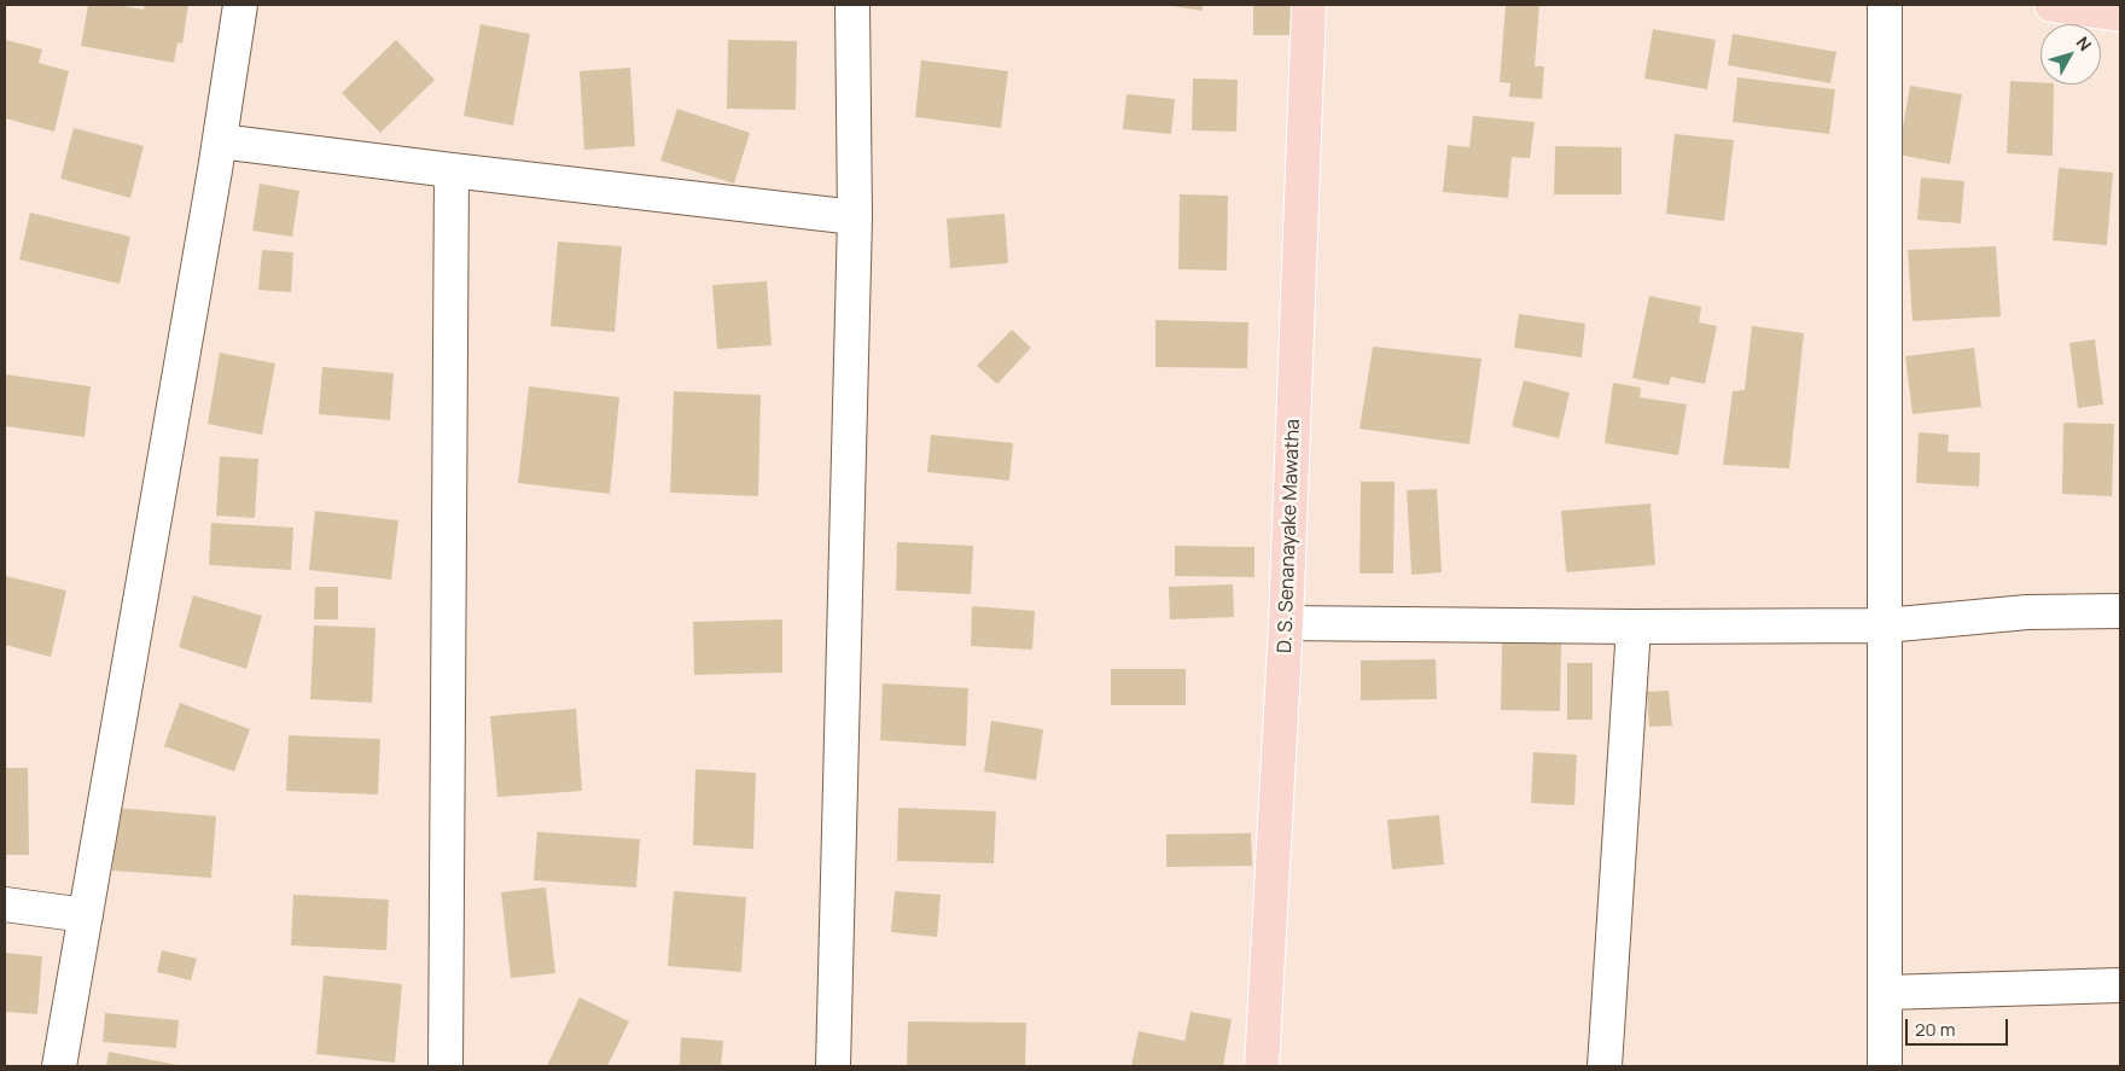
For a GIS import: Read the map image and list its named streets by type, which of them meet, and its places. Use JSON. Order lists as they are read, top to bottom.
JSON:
{
  "streets": {
    "main road": ["D. S. Senanayake Mawatha"]
  },
  "scale_bar": "20 m",
  "north": "top right"
}
